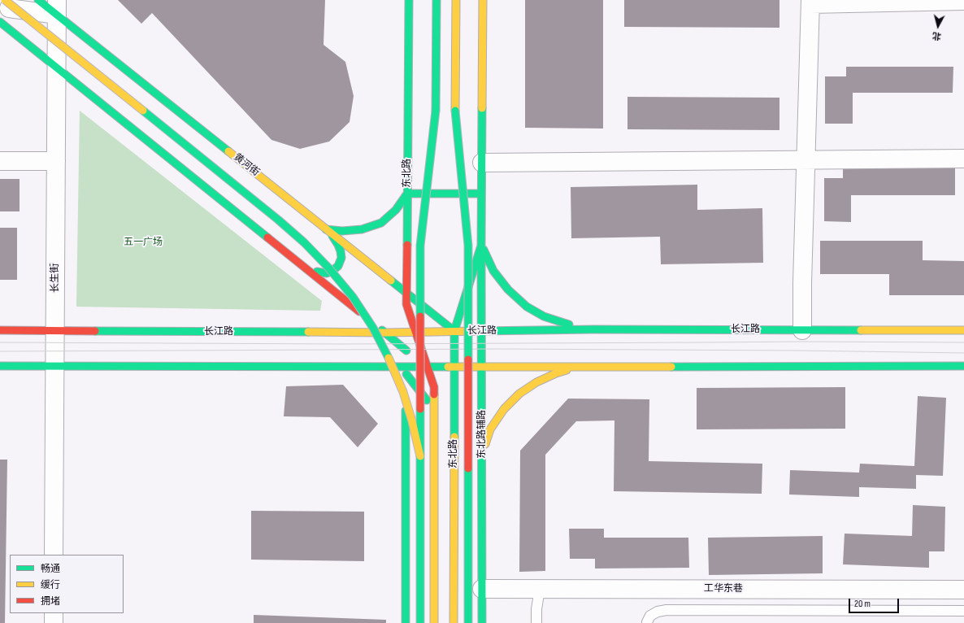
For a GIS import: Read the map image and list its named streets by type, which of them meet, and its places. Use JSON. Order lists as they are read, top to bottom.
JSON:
{
  "streets": {
    "main road": [
      "黄河街",
      "东北路",
      "长江路",
      "东北路辅路"
    ],
    "street": ["长生街", "工华东巷"]
  },
  "crossings": [
    ["黄河街", "东北路"],
    ["黄河街", "长生街"],
    ["黄河街", "长江路"],
    ["东北路", "长江路"],
    ["东北路", "东北路辅路"],
    ["长生街", "长江路"],
    ["长江路", "东北路辅路"],
    ["东北路辅路", "工华东巷"]
  ],
  "parks": ["五一广场"],
  "legend": ["畅通", "缓行", "拥堵"],
  "scale_bar": "20 m",
  "north": "bottom"
}
